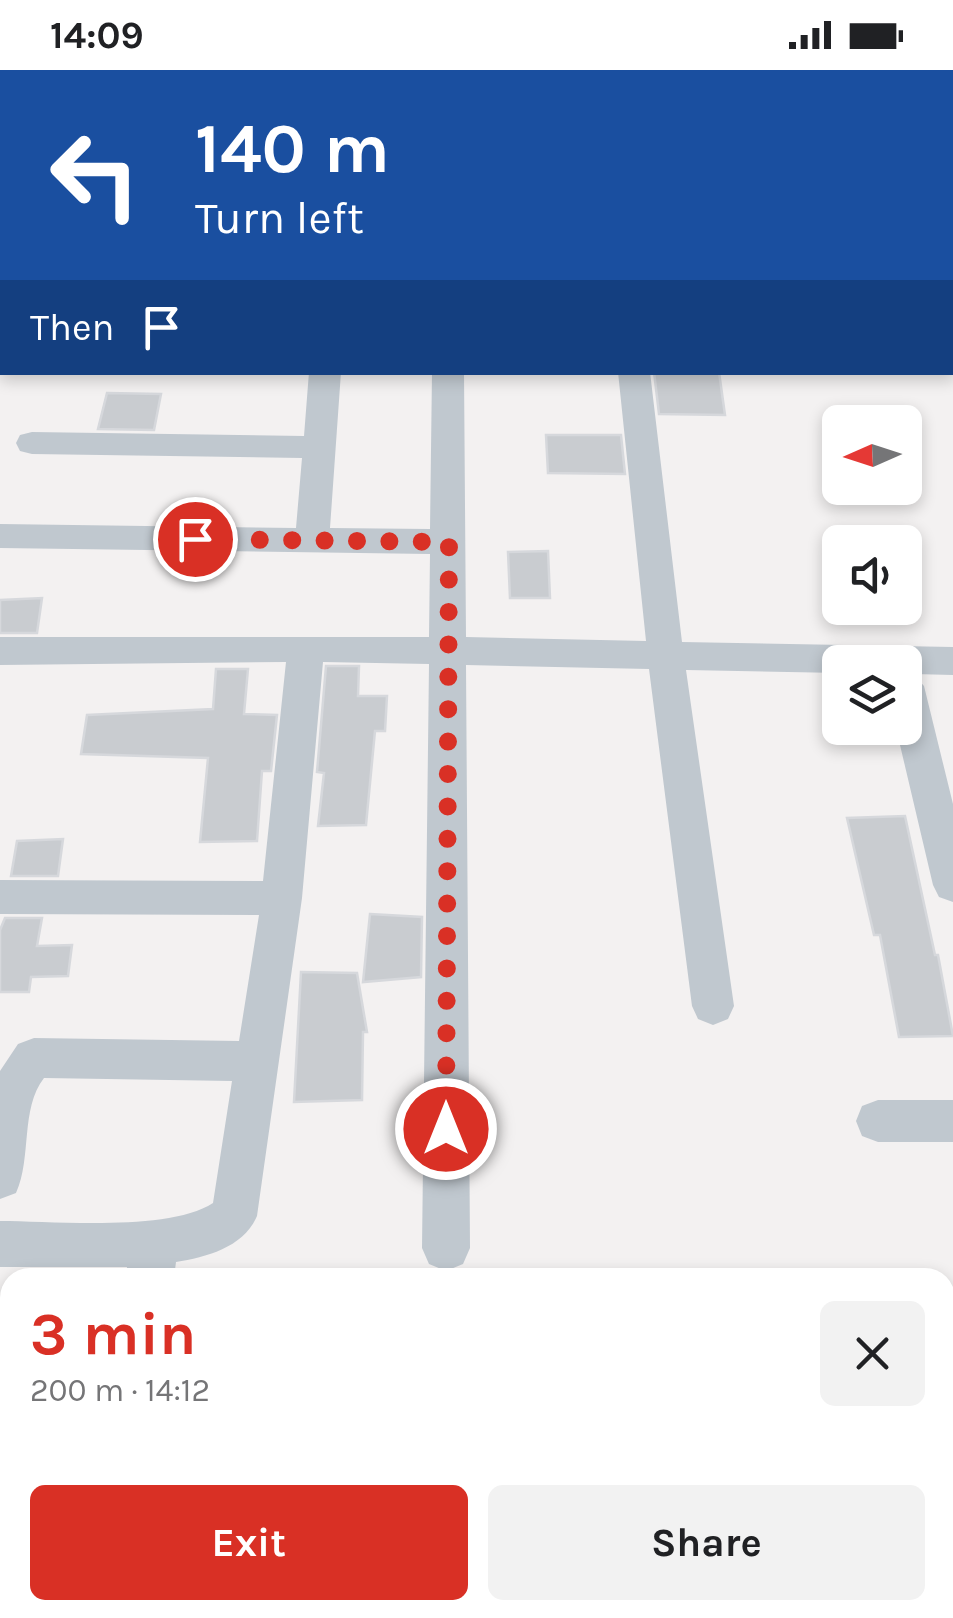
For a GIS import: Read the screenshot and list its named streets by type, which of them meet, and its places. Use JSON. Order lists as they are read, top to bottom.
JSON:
{
  "north": "left",
  "page": {
    "status": "14:09",
    "turn": ["140 m", "Turn left"],
    "then": "Then",
    "heading": ["3 min", "200 m · 14:12"],
    "buttons": ["Exit", "Share"]
  }
}
